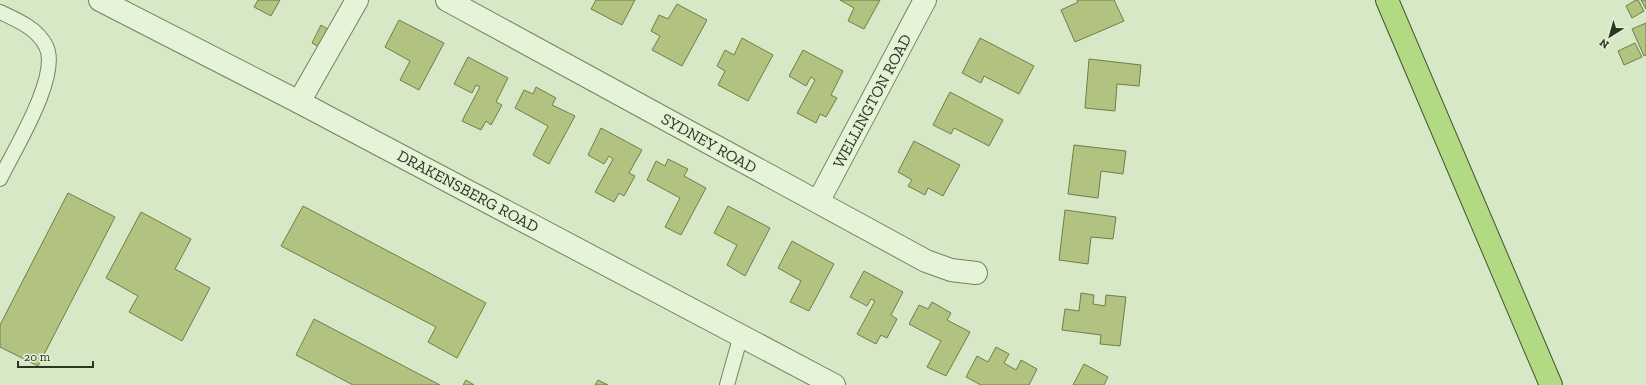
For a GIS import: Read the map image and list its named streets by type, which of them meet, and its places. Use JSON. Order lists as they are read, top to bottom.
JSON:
{
  "streets": {
    "street": ["WELLINGTON ROAD", "SYDNEY ROAD", "DRAKENSBERG ROAD"]
  },
  "crossings": [
    ["WELLINGTON ROAD", "SYDNEY ROAD"]
  ],
  "scale_bar": "20 m",
  "north": "bottom left"
}
